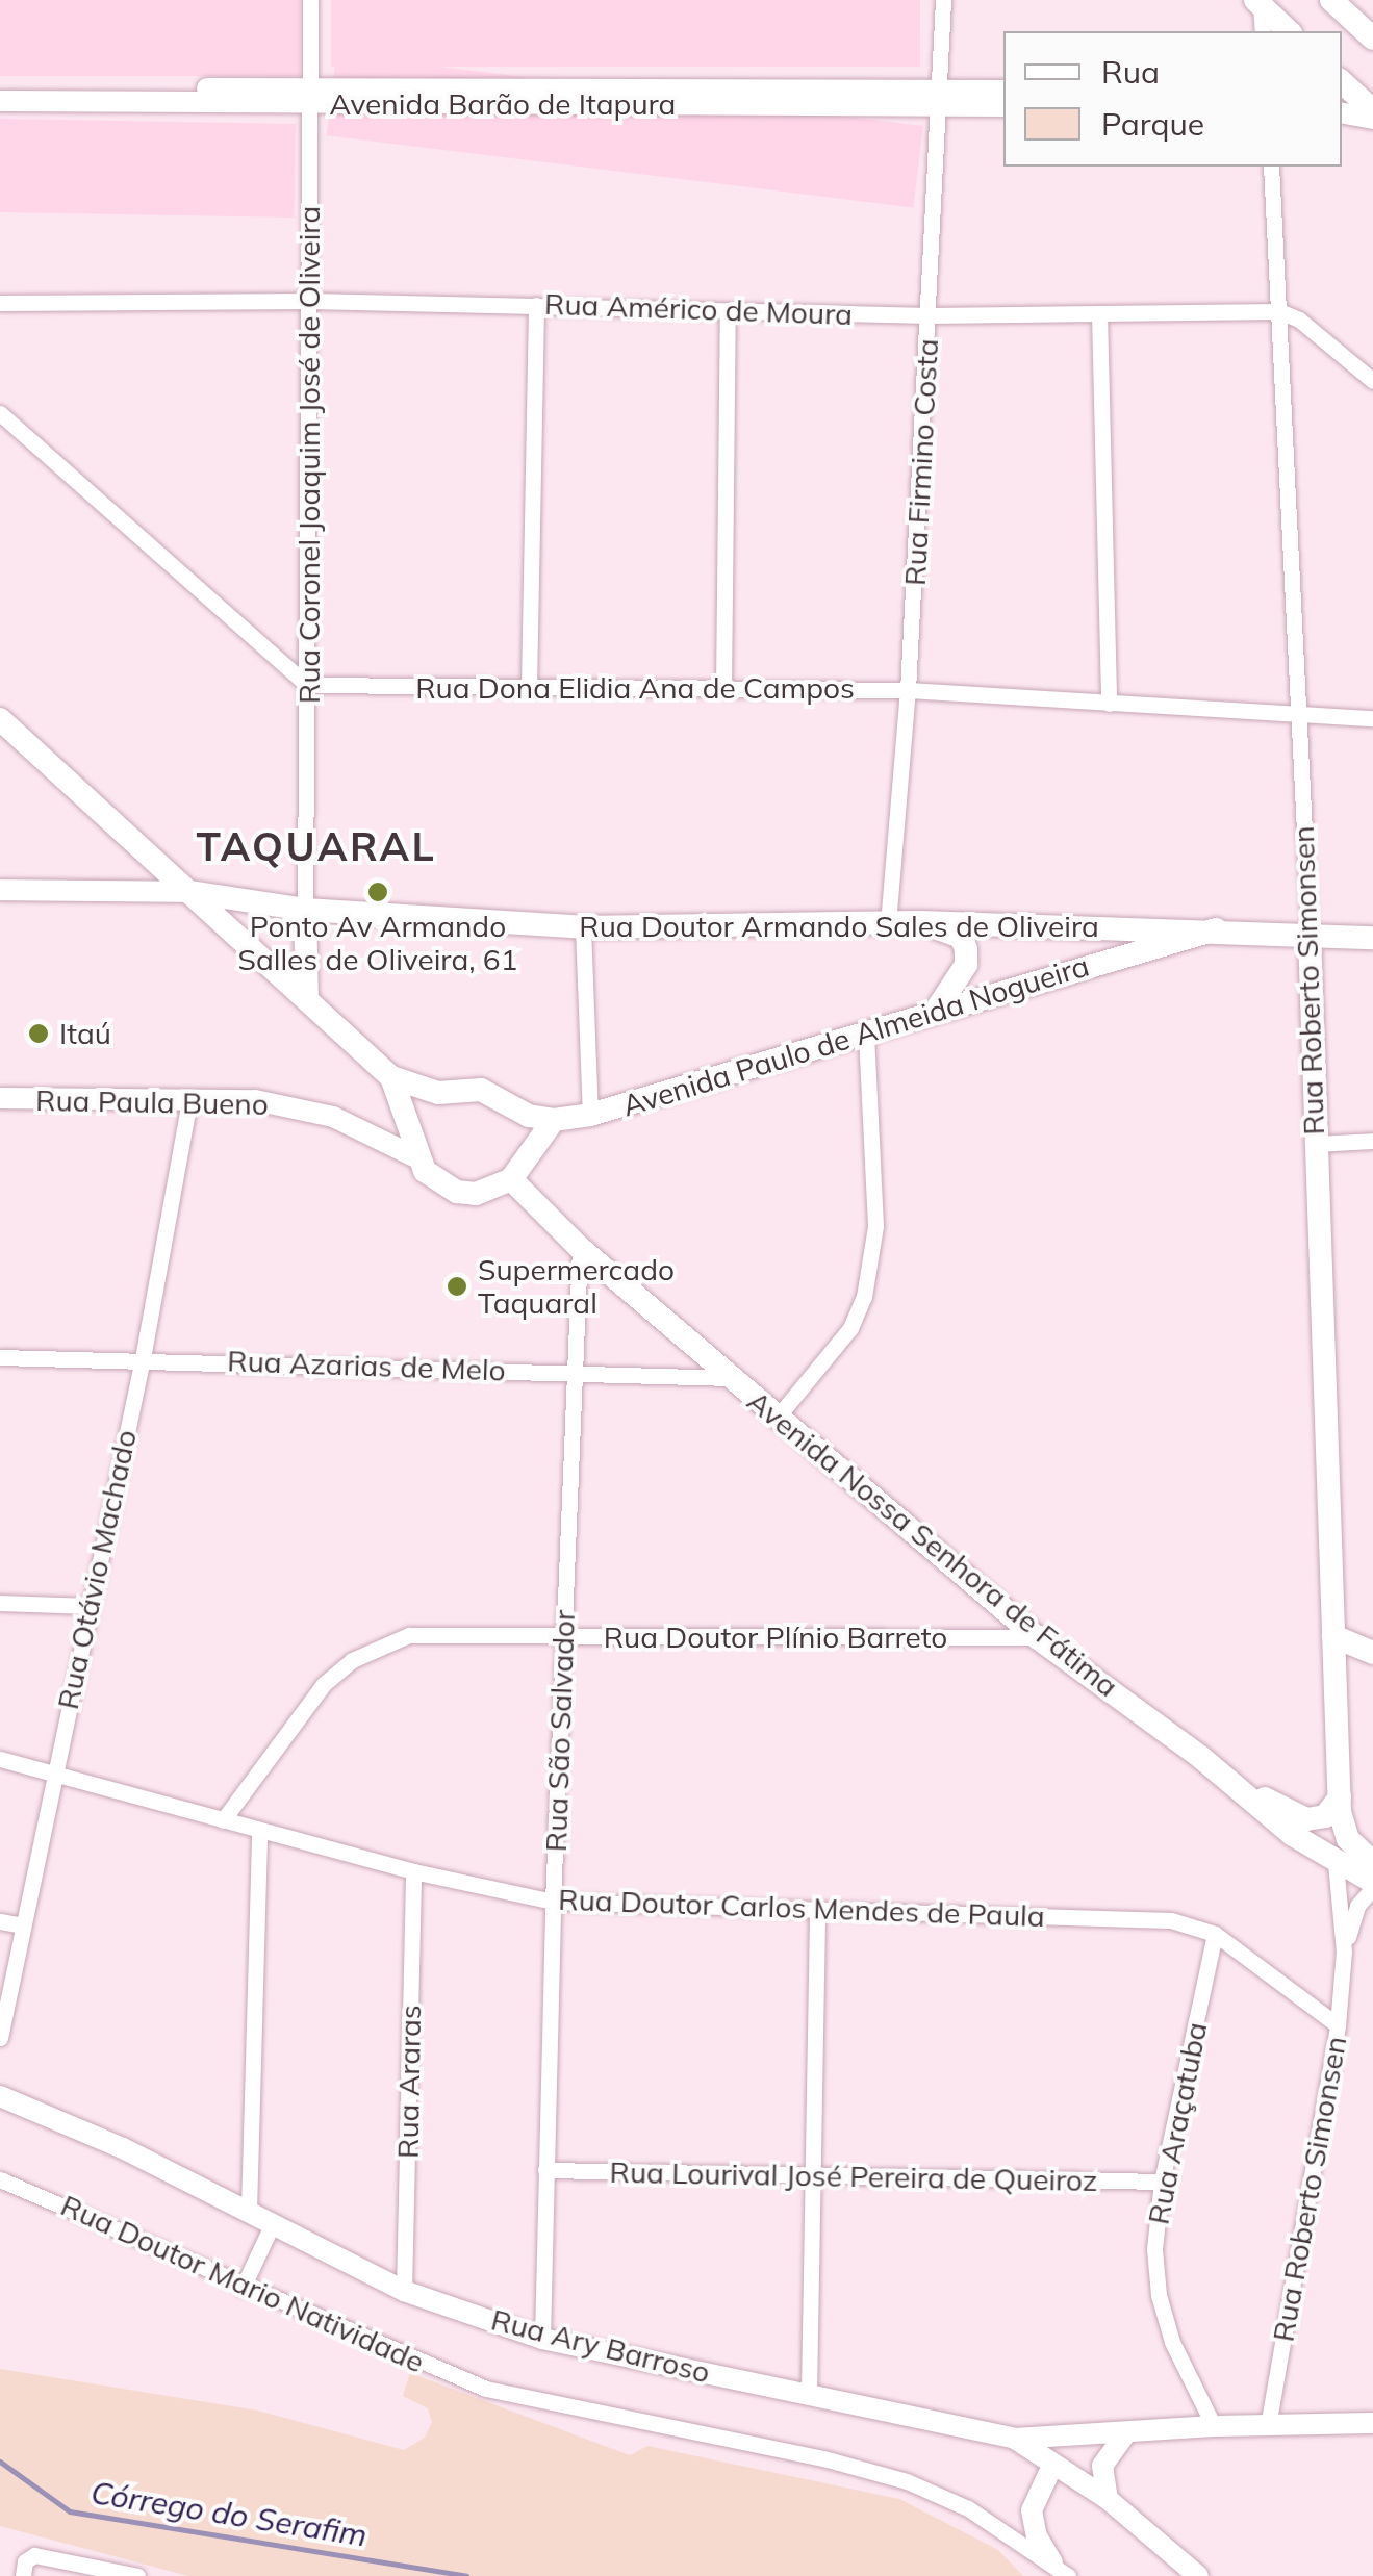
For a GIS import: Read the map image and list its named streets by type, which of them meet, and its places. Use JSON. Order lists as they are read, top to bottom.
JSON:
{
  "streets": {
    "main road": [
      "Avenida Barão de Itapura",
      "Rua Doutor Armando Sales de Oliveira",
      "Rua Roberto Simonsen",
      "Avenida Paulo de Almeida Nogueira",
      "Rua Paula Bueno",
      "Avenida Nossa Senhora de Fátima",
      "Rua Ary Barroso"
    ],
    "street": [
      "Rua Américo de Moura",
      "Rua Coronel Joaquim José de Oliveira",
      "Rua Firmino Costa",
      "Rua Dona Elidia Ana de Campos",
      "Rua Azarias de Melo",
      "Rua Otávio Machado",
      "Rua Doutor Plínio Barreto",
      "Rua São Salvador",
      "Rua Doutor Carlos Mendes de Paula",
      "Rua Araras",
      "Rua Araçatuba",
      "Rua Lourival José Pereira de Queiroz",
      "Rua Doutor Mario Natividade"
    ]
  },
  "crossings": [
    ["Avenida Barão de Itapura", "Rua Coronel Joaquim José de Oliveira"],
    ["Avenida Barão de Itapura", "Rua Firmino Costa"],
    ["Rua Américo de Moura", "Rua Coronel Joaquim José de Oliveira"],
    ["Rua Américo de Moura", "Rua Firmino Costa"],
    ["Rua Américo de Moura", "Rua Roberto Simonsen"],
    ["Rua Coronel Joaquim José de Oliveira", "Rua Dona Elidia Ana de Campos"],
    ["Rua Coronel Joaquim José de Oliveira", "Rua Doutor Armando Sales de Oliveira"],
    ["Rua Firmino Costa", "Rua Dona Elidia Ana de Campos"],
    ["Rua Firmino Costa", "Rua Doutor Armando Sales de Oliveira"],
    ["Rua Dona Elidia Ana de Campos", "Rua Roberto Simonsen"],
    ["Rua Doutor Armando Sales de Oliveira", "Rua Roberto Simonsen"],
    ["Rua Doutor Armando Sales de Oliveira", "Avenida Paulo de Almeida Nogueira"],
    ["Rua Roberto Simonsen", "Avenida Nossa Senhora de Fátima"],
    ["Rua Roberto Simonsen", "Rua Doutor Carlos Mendes de Paula"],
    ["Rua Paula Bueno", "Rua Otávio Machado"],
    ["Rua Azarias de Melo", "Avenida Nossa Senhora de Fátima"],
    ["Rua Azarias de Melo", "Rua Otávio Machado"],
    ["Rua Azarias de Melo", "Rua São Salvador"],
    ["Avenida Nossa Senhora de Fátima", "Rua Doutor Plínio Barreto"],
    ["Avenida Nossa Senhora de Fátima", "Rua São Salvador"],
    ["Rua Otávio Machado", "Rua Doutor Carlos Mendes de Paula"],
    ["Rua Doutor Plínio Barreto", "Rua São Salvador"],
    ["Rua Doutor Plínio Barreto", "Rua Doutor Carlos Mendes de Paula"],
    ["Rua São Salvador", "Rua Doutor Carlos Mendes de Paula"],
    ["Rua São Salvador", "Rua Lourival José Pereira de Queiroz"],
    ["Rua São Salvador", "Rua Ary Barroso"],
    ["Rua Doutor Carlos Mendes de Paula", "Rua Araras"],
    ["Rua Doutor Carlos Mendes de Paula", "Rua Araçatuba"],
    ["Rua Araras", "Rua Ary Barroso"],
    ["Rua Araçatuba", "Rua Lourival José Pereira de Queiroz"]
  ],
  "districts": ["TAQUARAL"],
  "water": ["Córrego do Serafim"],
  "places": ["Ponto Av Armando Salles de Oliveira, 61", "Itaú", "Supermercado Taquaral"],
  "legend": ["Rua", "Parque"]
}
